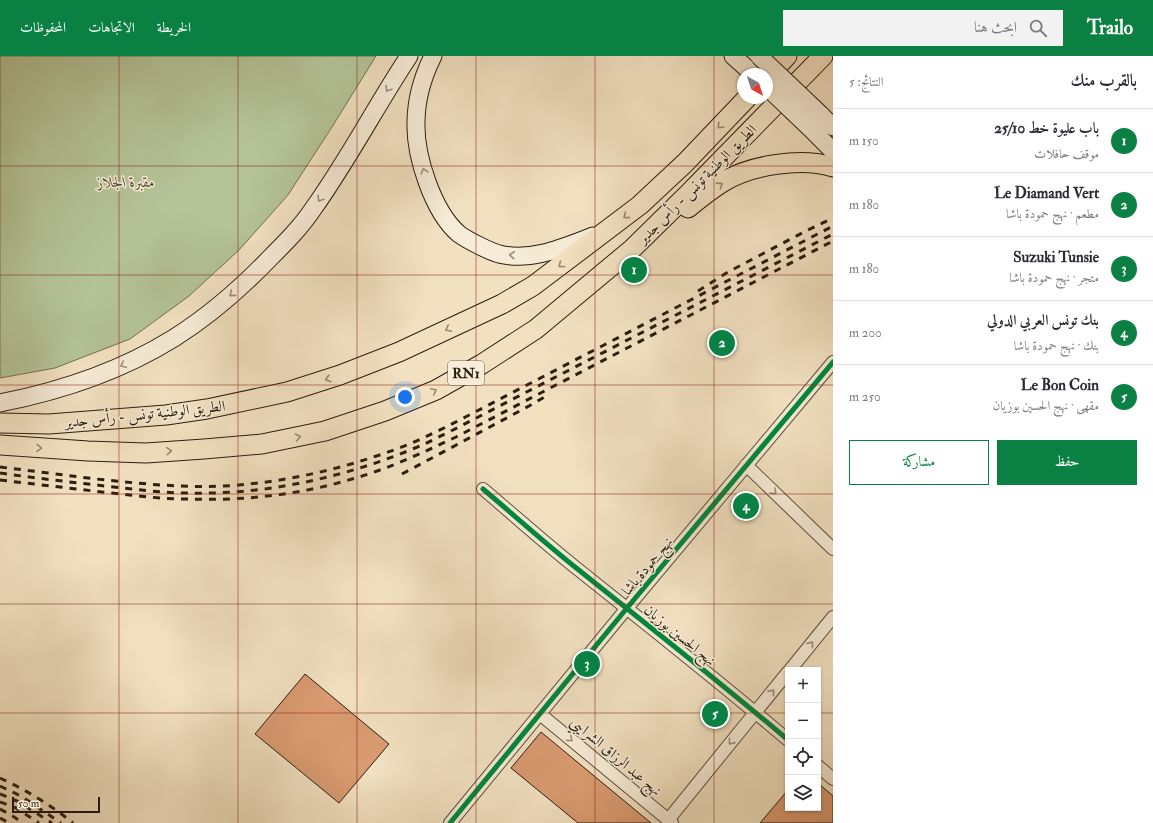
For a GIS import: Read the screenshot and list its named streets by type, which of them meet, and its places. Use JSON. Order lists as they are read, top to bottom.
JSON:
{
  "streets": {
    "main road": ["الطريق الوطنية تونس - رأس جدير", "RN1"],
    "street": ["نهج حمودة باشا", "نهج الحسين بوزيان", "نهج عبد الرزاق الشرايبي"]
  },
  "crossings": [
    ["نهج حمودة باشا", "نهج الحسين بوزيان"],
    ["نهج حمودة باشا", "نهج عبد الرزاق الشرايبي"]
  ],
  "one_way": ["نهج عبد الرزاق الشرايبي"],
  "parks": ["مقبرة الجلاز"],
  "scale_bar": "50 m",
  "north": "bottom right",
  "page": {
    "header": "Trailo",
    "search": "ابحث هنا",
    "nav": ["الخريطة", "الاتجاهات", "المحفوظات"],
    "heading": ["بالقرب منك", "النتائج: 5"],
    "list": [
      {
        "mark": "1",
        "name": "باب عليوة خط 25/10",
        "note": "موقف حافلات",
        "value": "150 m"
      },
      {
        "mark": "2",
        "name": "Le Diamand Vert",
        "note": "مطعم · نهج حمودة باشا",
        "value": "180 m"
      },
      {
        "mark": "3",
        "name": "Suzuki Tunsie",
        "note": "متجر · نهج حمودة باشا",
        "value": "180 m"
      },
      {
        "mark": "4",
        "name": "بنك تونس العربي الدولي",
        "note": "بنك · نهج حمودة باشا",
        "value": "200 m"
      },
      {
        "mark": "5",
        "name": "Le Bon Coin",
        "note": "مقهى · نهج الحسين بوزيان",
        "value": "250 m"
      }
    ],
    "pins": [
      "1",
      "2",
      "4",
      "3",
      "5"
    ],
    "buttons": ["حفظ", "مشاركة"],
    "map_buttons": ["+", "−"],
    "scale": "50 m"
  }
}
